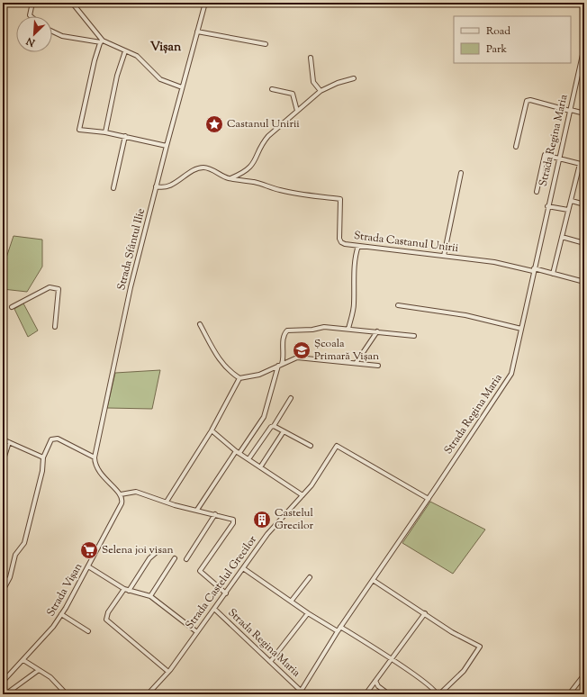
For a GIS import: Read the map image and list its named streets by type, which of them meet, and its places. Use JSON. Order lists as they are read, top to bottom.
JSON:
{
  "streets": {
    "street": [
      "Strada Regina Maria",
      "Strada Castanul Unirii",
      "Strada Sfântul Ilie",
      "Strada Castelul Grecilor",
      "Strada Vișan"
    ]
  },
  "crossings": [
    ["Strada Regina Maria", "Strada Castanul Unirii"],
    ["Strada Regina Maria", "Strada Castelul Grecilor"],
    ["Strada Castanul Unirii", "Strada Sfântul Ilie"]
  ],
  "districts": ["Vișan"],
  "places": {
    "place": ["Castanul Unirii"],
    "school or university": ["Școala Primară Vișan"],
    "building": ["Castelul Grecilor"],
    "supermarket": ["Selena joi visan"]
  },
  "legend": ["Road", "Park"],
  "north": "bottom left"
}
